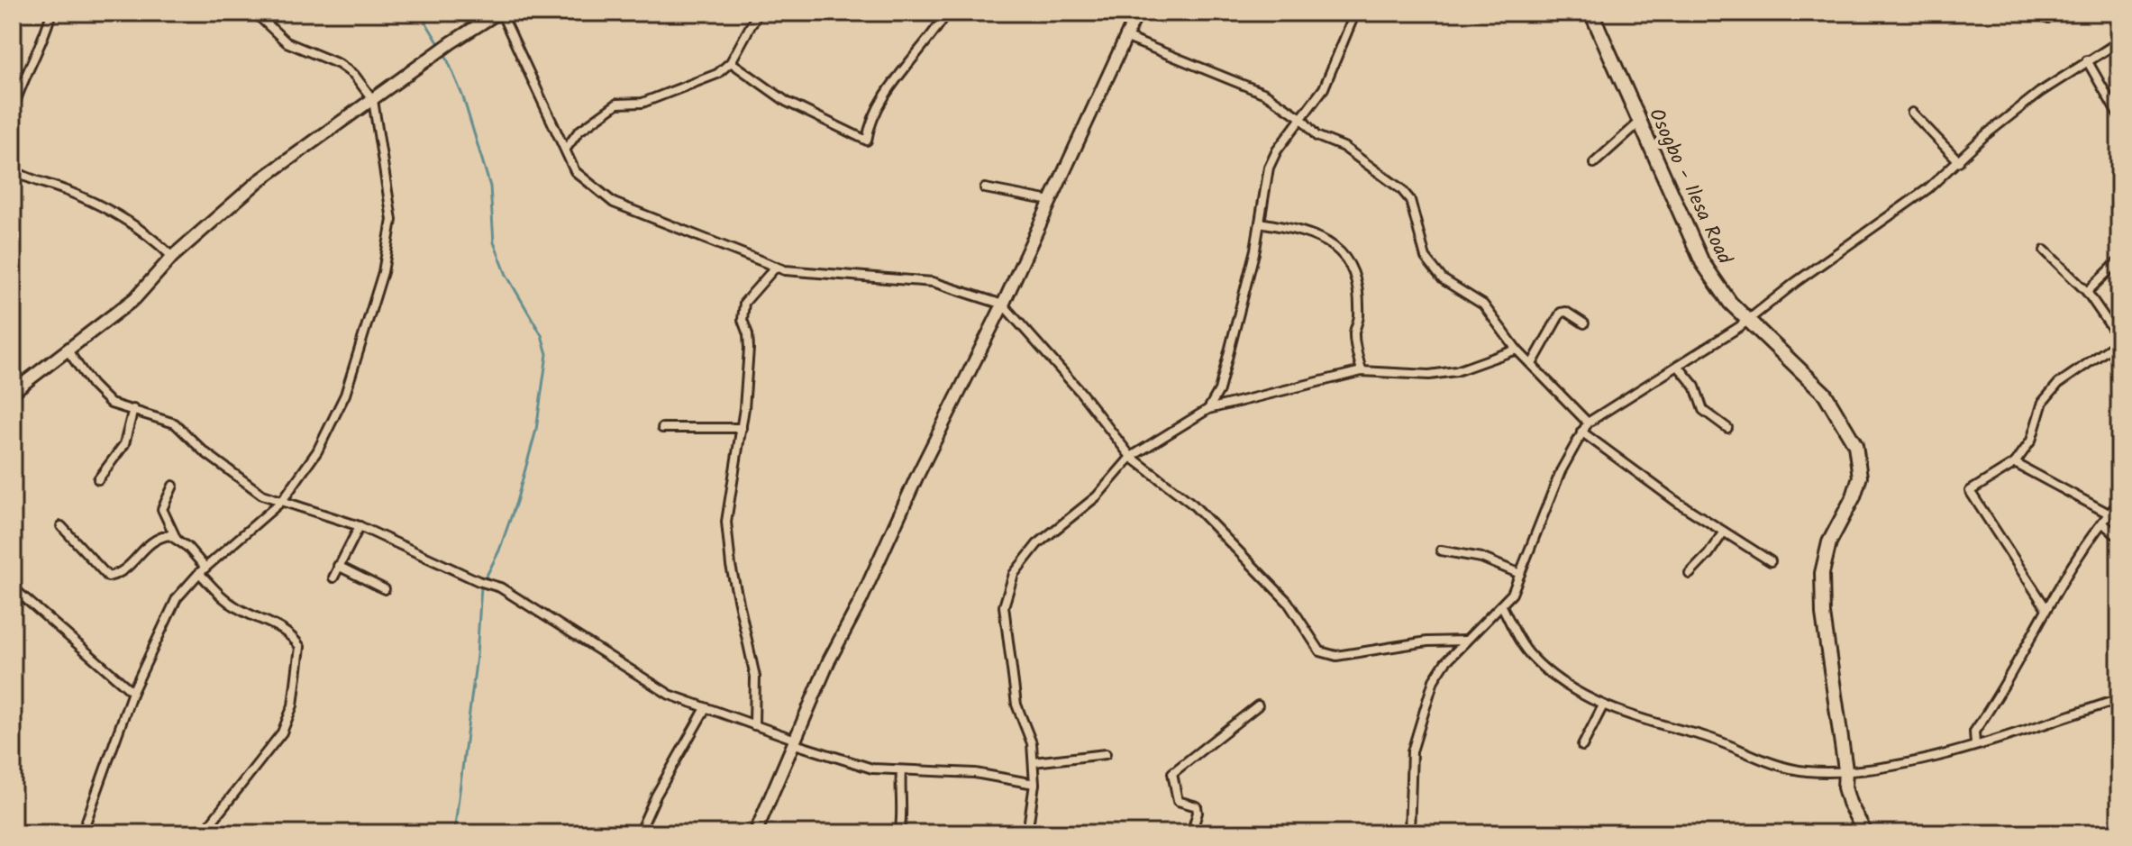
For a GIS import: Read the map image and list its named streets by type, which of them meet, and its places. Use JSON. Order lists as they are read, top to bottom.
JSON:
{
  "streets": {
    "main road": ["Osogbo - Ilesa Road"]
  }
}
